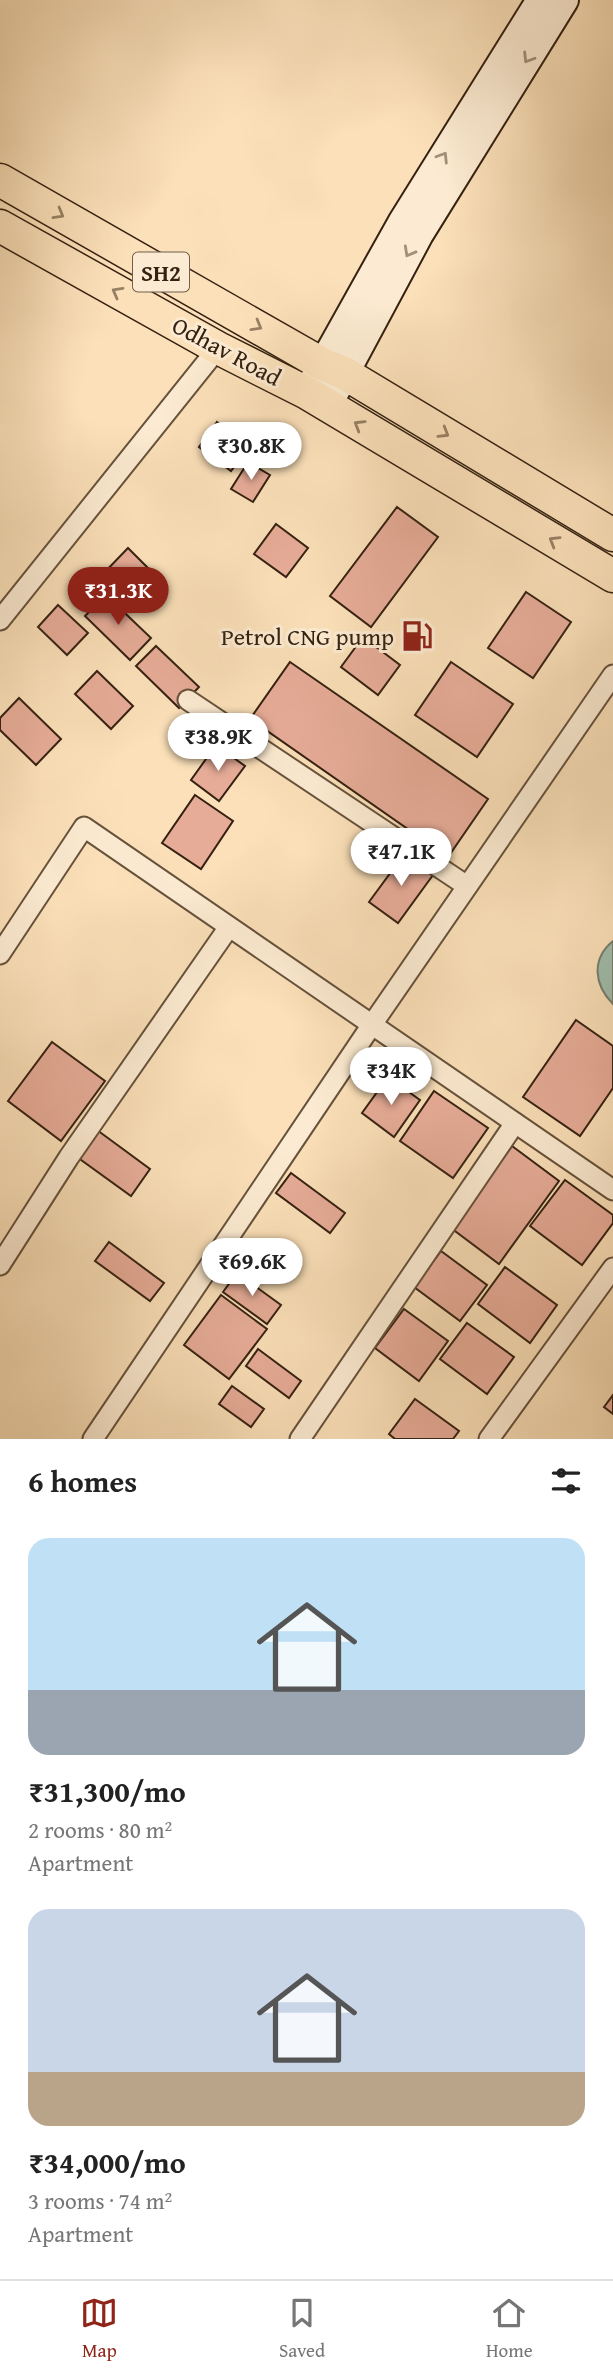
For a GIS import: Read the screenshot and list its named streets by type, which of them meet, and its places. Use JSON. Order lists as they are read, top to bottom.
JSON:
{
  "streets": {
    "main road": ["SH2", "Odhav Road"]
  },
  "places": {
    "fuel station": ["Petrol CNG pump"]
  },
  "page": {
    "price": [
      "₹30.8K",
      "₹31.3K",
      "₹38.9K",
      "₹47.1K",
      "₹34K",
      "₹69.6K"
    ],
    "heading": "6 homes",
    "list": [
      {
        "name": "₹31,300/mo",
        "note": "2 rooms · 80 m² · Apartment"
      },
      {
        "name": "₹34,000/mo",
        "note": "3 rooms · 74 m² · Apartment"
      }
    ],
    "tabs": ["Map", "Saved", "Home"]
  }
}
